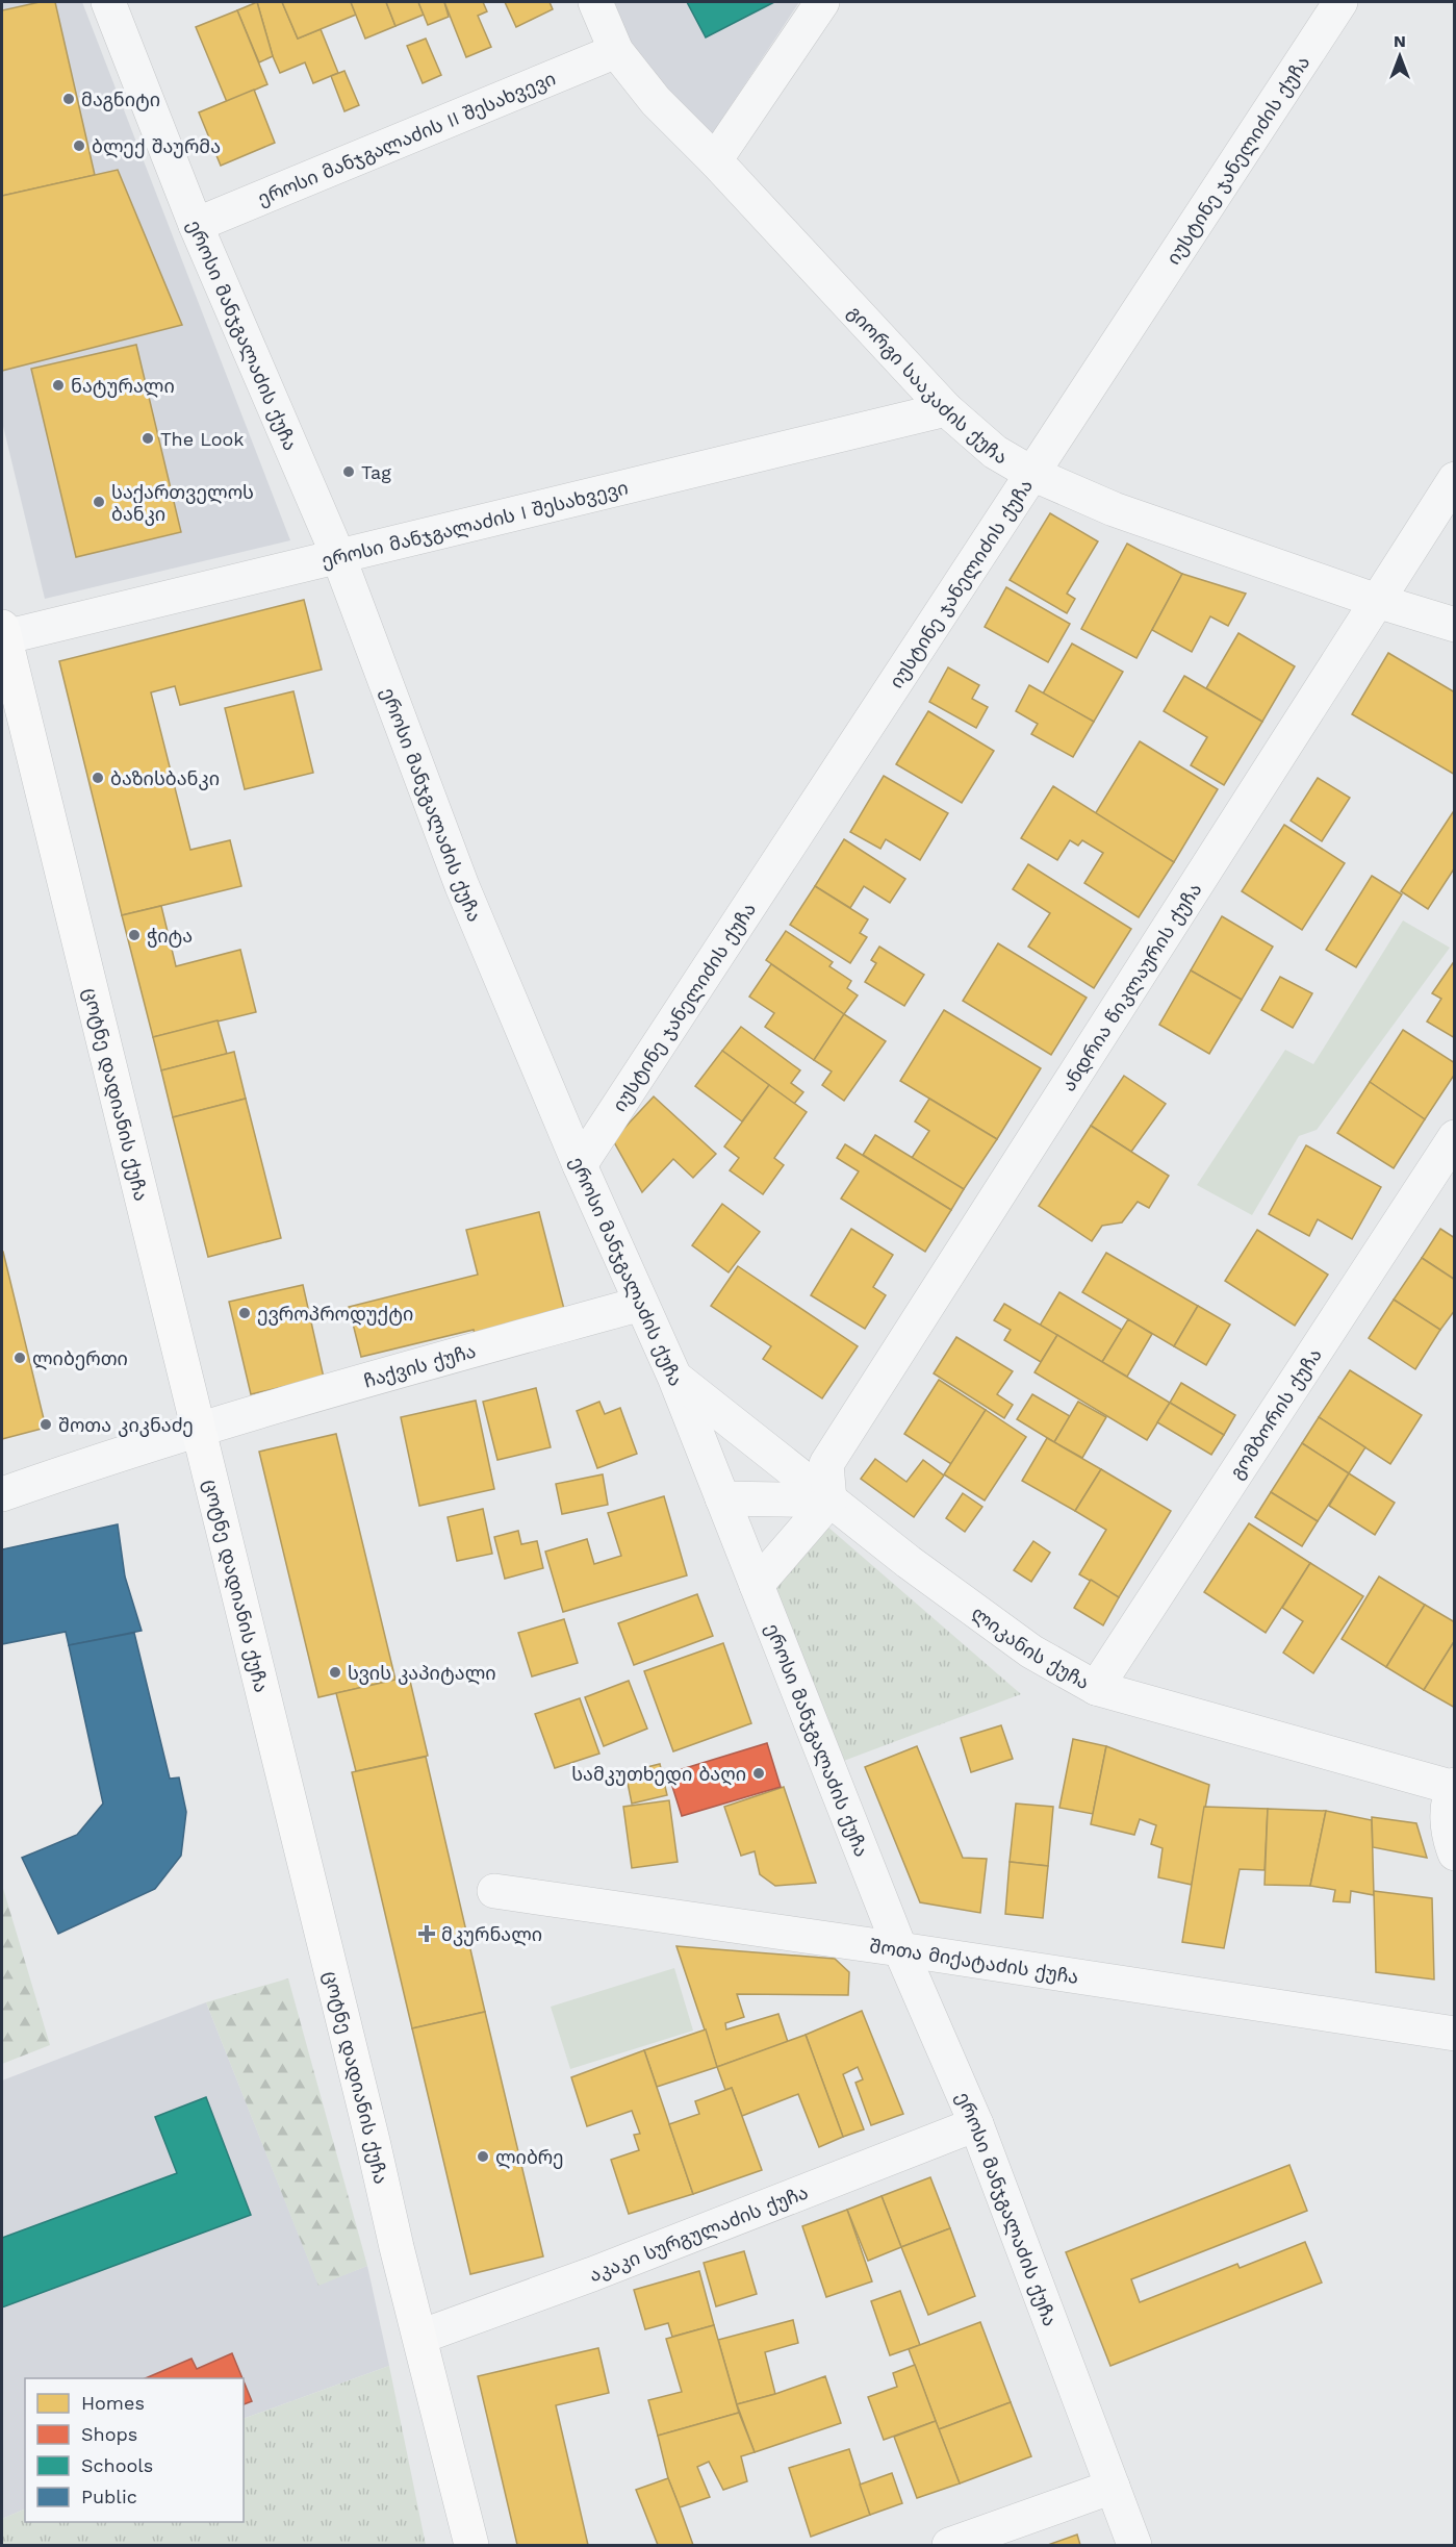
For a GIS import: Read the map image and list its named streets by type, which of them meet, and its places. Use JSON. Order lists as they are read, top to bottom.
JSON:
{
  "streets": {
    "main road": ["ცოტნე დადიანის ქუჩა"],
    "street": [
      "ეროსი მანჯგალაძის II შესახვევი",
      "იუსტინე ჯანელიძის ქუჩა",
      "ეროსი მანჯგალაძის ქუჩა",
      "გიორგი სააკაძის ქუჩა",
      "ეროსი მანჯგალაძის I შესახვევი",
      "ანდრია წიკლაურის ქუჩა",
      "ჩაქვის ქუჩა",
      "გომბორის ქუჩა",
      "ლიკანის ქუჩა",
      "შოთა მიქატაძის ქუჩა",
      "აკაკი სურგულაძის ქუჩა"
    ]
  },
  "crossings": [
    ["ეროსი მანჯგალაძის II შესახვევი", "ეროსი მანჯგალაძის ქუჩა"],
    ["ეროსი მანჯგალაძის II შესახვევი", "გიორგი სააკაძის ქუჩა"],
    ["იუსტინე ჯანელიძის ქუჩა", "ეროსი მანჯგალაძის ქუჩა"],
    ["იუსტინე ჯანელიძის ქუჩა", "გიორგი სააკაძის ქუჩა"],
    ["ეროსი მანჯგალაძის ქუჩა", "ეროსი მანჯგალაძის I შესახვევი"],
    ["ეროსი მანჯგალაძის ქუჩა", "ჩაქვის ქუჩა"],
    ["ეროსი მანჯგალაძის ქუჩა", "ლიკანის ქუჩა"],
    ["ეროსი მანჯგალაძის ქუჩა", "შოთა მიქატაძის ქუჩა"],
    ["ეროსი მანჯგალაძის ქუჩა", "აკაკი სურგულაძის ქუჩა"],
    ["გიორგი სააკაძის ქუჩა", "ეროსი მანჯგალაძის I შესახვევი"],
    ["გიორგი სააკაძის ქუჩა", "ანდრია წიკლაურის ქუჩა"],
    ["ეროსი მანჯგალაძის I შესახვევი", "ცოტნე დადიანის ქუჩა"],
    ["ანდრია წიკლაურის ქუჩა", "ლიკანის ქუჩა"],
    ["ცოტნე დადიანის ქუჩა", "ჩაქვის ქუჩა"],
    ["ცოტნე დადიანის ქუჩა", "აკაკი სურგულაძის ქუჩა"],
    ["გომბორის ქუჩა", "ლიკანის ქუჩა"]
  ],
  "places": {
    "other": [
      "მაგნიტი",
      "ბლექ შაურმა",
      "ნატურალი",
      "The Look",
      "Tag",
      "საქართველოს ბანკი",
      "ბაზისბანკი",
      "ჭიტა",
      "ევროპროდუქტი",
      "ლიბერთი",
      "შოთა კიკნაძე",
      "სვის კაპიტალი",
      "სამკუთხედი ბაღი",
      "ლიბრე"
    ],
    "health": ["მკურნალი"]
  },
  "legend": [
    "Homes",
    "Shops",
    "Schools",
    "Public"
  ],
  "north": "top"
}
